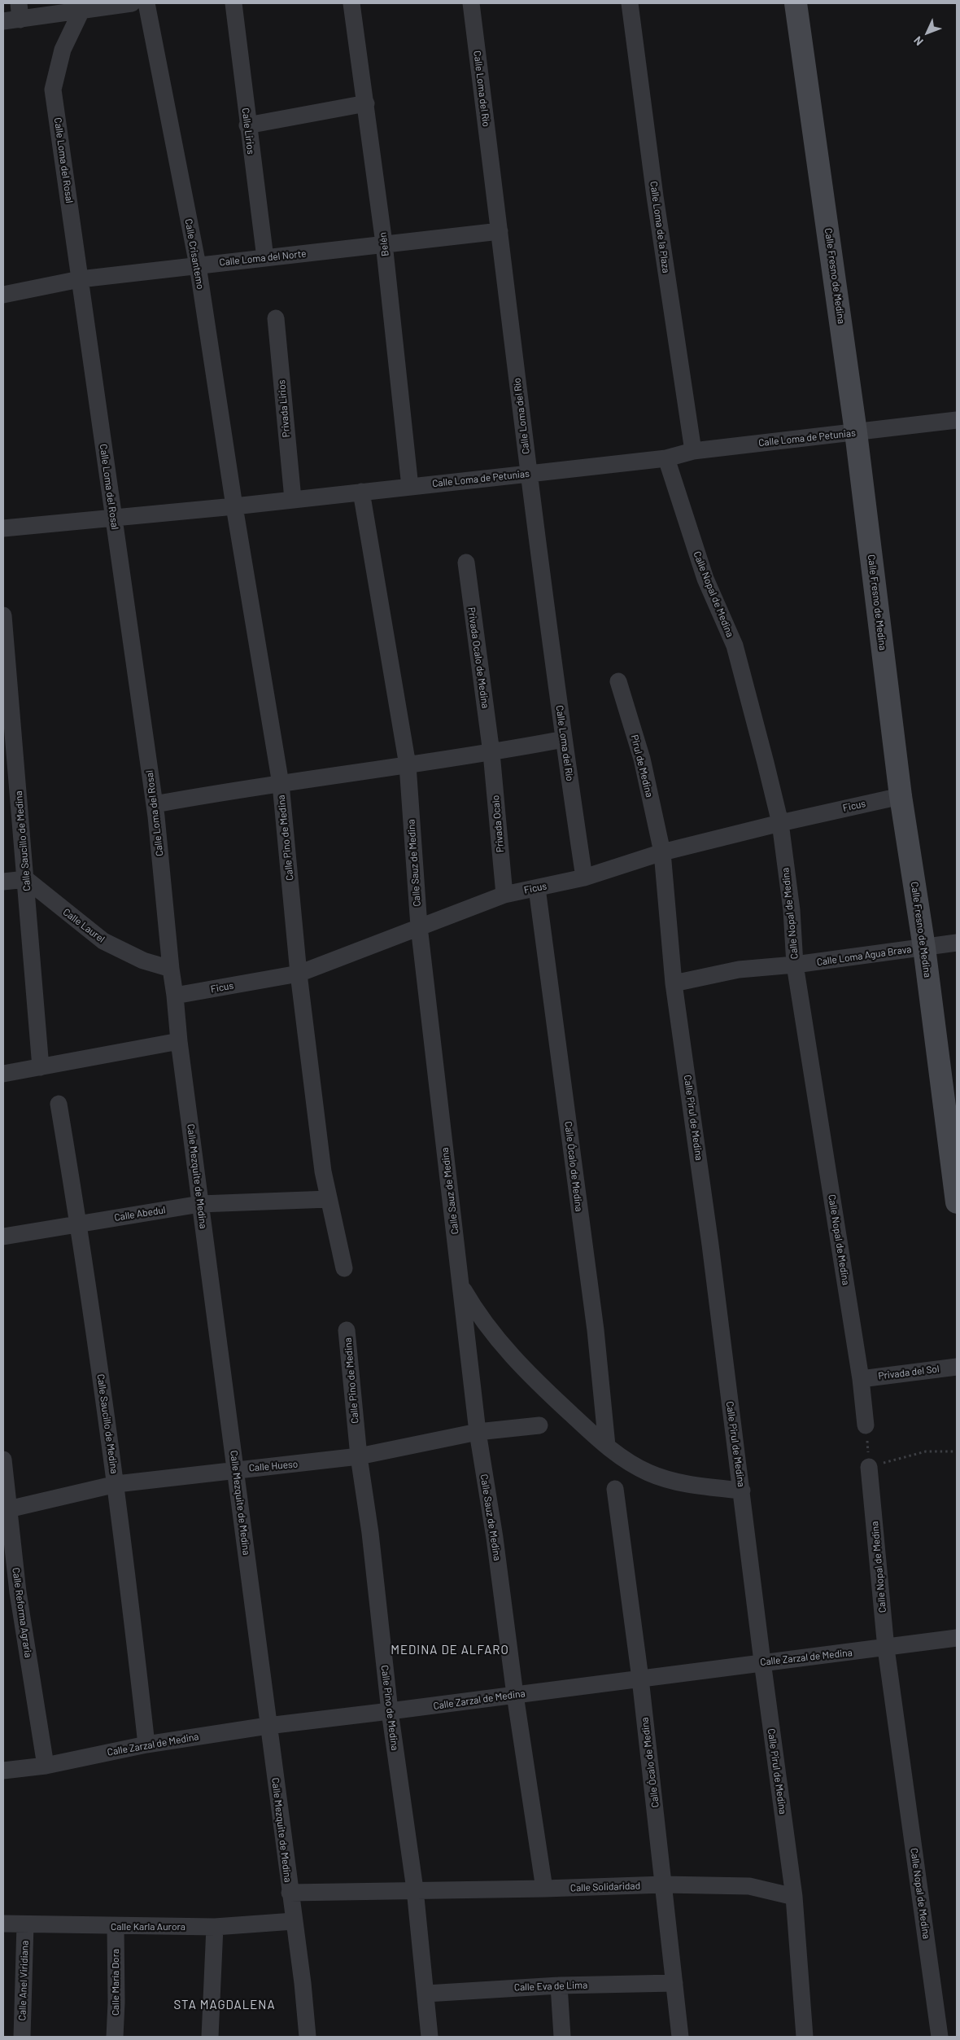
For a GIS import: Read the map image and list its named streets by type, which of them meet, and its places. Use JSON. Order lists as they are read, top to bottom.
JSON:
{
  "streets": {
    "street": [
      "Calle Loma del Río",
      "Calle Lirios",
      "Calle Loma del Rosal",
      "Calle Loma de la Plaza",
      "Belén",
      "Calle Crisantemo",
      "Calle Loma del Norte",
      "Calle Fresno de Medina",
      "Privada Lirios",
      "Calle Loma de Petunias",
      "Calle Nopal de Medina",
      "Privada Ocalo de Medina",
      "Pirul de Medina",
      "Ficus",
      "Privada Ocalo",
      "Calle Pino de Medina",
      "Calle Saucillo de Medina",
      "Calle Sauz de Medina",
      "Calle Laurel",
      "Calle Loma Agua Brava",
      "Calle Pirul de Medina",
      "Calle Ócalo de Medina",
      "Calle Mezquite de Medina",
      "Calle Abedul",
      "Privada del Sol",
      "Calle Hueso",
      "Calle Reforma Agraria",
      "Calle Zarzal de Medina",
      "Calle Solidaridad",
      "Calle Karla Aurora",
      "Calle Anel Viridiana",
      "Calle María Dora",
      "Calle Eva de Lima"
    ]
  },
  "crossings": [
    ["Calle Loma del Río", "Calle Loma del Norte"],
    ["Calle Loma del Río", "Calle Loma de Petunias"],
    ["Calle Loma del Río", "Ficus"],
    ["Calle Lirios", "Calle Loma del Norte"],
    ["Calle Loma del Rosal", "Calle Loma del Norte"],
    ["Calle Loma del Rosal", "Calle Loma de Petunias"],
    ["Calle Loma del Rosal", "Calle Laurel"],
    ["Calle Loma del Rosal", "Calle Mezquite de Medina"],
    ["Calle Loma de la Plaza", "Calle Loma de Petunias"],
    ["Belén", "Calle Loma del Norte"],
    ["Belén", "Calle Loma de Petunias"],
    ["Calle Crisantemo", "Calle Loma del Norte"],
    ["Calle Crisantemo", "Calle Loma de Petunias"],
    ["Calle Crisantemo", "Calle Pino de Medina"],
    ["Calle Fresno de Medina", "Calle Loma de Petunias"],
    ["Calle Fresno de Medina", "Ficus"],
    ["Calle Fresno de Medina", "Calle Loma Agua Brava"],
    ["Privada Lirios", "Calle Loma de Petunias"],
    ["Calle Loma de Petunias", "Calle Nopal de Medina"],
    ["Calle Loma de Petunias", "Calle Pino de Medina"],
    ["Calle Loma de Petunias", "Calle Sauz de Medina"],
    ["Calle Nopal de Medina", "Ficus"],
    ["Calle Nopal de Medina", "Calle Loma Agua Brava"],
    ["Calle Nopal de Medina", "Privada del Sol"],
    ["Calle Nopal de Medina", "Calle Zarzal de Medina"],
    ["Privada Ocalo de Medina", "Privada Ocalo"],
    ["Pirul de Medina", "Ficus"],
    ["Pirul de Medina", "Calle Pirul de Medina"],
    ["Ficus", "Privada Ocalo"],
    ["Ficus", "Calle Pino de Medina"],
    ["Ficus", "Calle Sauz de Medina"],
    ["Ficus", "Calle Pirul de Medina"],
    ["Ficus", "Calle Ócalo de Medina"],
    ["Ficus", "Calle Mezquite de Medina"],
    ["Calle Pino de Medina", "Calle Abedul"],
    ["Calle Pino de Medina", "Calle Hueso"],
    ["Calle Pino de Medina", "Calle Zarzal de Medina"],
    ["Calle Pino de Medina", "Calle Solidaridad"],
    ["Calle Pino de Medina", "Calle Eva de Lima"],
    ["Calle Saucillo de Medina", "Calle Laurel"],
    ["Calle Saucillo de Medina", "Calle Abedul"],
    ["Calle Saucillo de Medina", "Calle Hueso"],
    ["Calle Saucillo de Medina", "Calle Zarzal de Medina"],
    ["Calle Sauz de Medina", "Calle Hueso"],
    ["Calle Sauz de Medina", "Calle Zarzal de Medina"],
    ["Calle Sauz de Medina", "Calle Solidaridad"],
    ["Calle Laurel", "Calle Mezquite de Medina"],
    ["Calle Loma Agua Brava", "Calle Pirul de Medina"],
    ["Calle Pirul de Medina", "Calle Zarzal de Medina"],
    ["Calle Pirul de Medina", "Calle Solidaridad"],
    ["Calle Ócalo de Medina", "Calle Zarzal de Medina"],
    ["Calle Ócalo de Medina", "Calle Solidaridad"],
    ["Calle Ócalo de Medina", "Calle Eva de Lima"],
    ["Calle Mezquite de Medina", "Calle Abedul"],
    ["Calle Mezquite de Medina", "Calle Hueso"],
    ["Calle Mezquite de Medina", "Calle Zarzal de Medina"],
    ["Calle Mezquite de Medina", "Calle Solidaridad"],
    ["Calle Mezquite de Medina", "Calle Karla Aurora"],
    ["Calle Hueso", "Calle Reforma Agraria"],
    ["Calle Reforma Agraria", "Calle Zarzal de Medina"],
    ["Calle Karla Aurora", "Calle Anel Viridiana"],
    ["Calle Karla Aurora", "Calle María Dora"]
  ],
  "districts": ["MEDINA DE ALFARO", "STA MAGDALENA"],
  "north": "bottom left"
}
